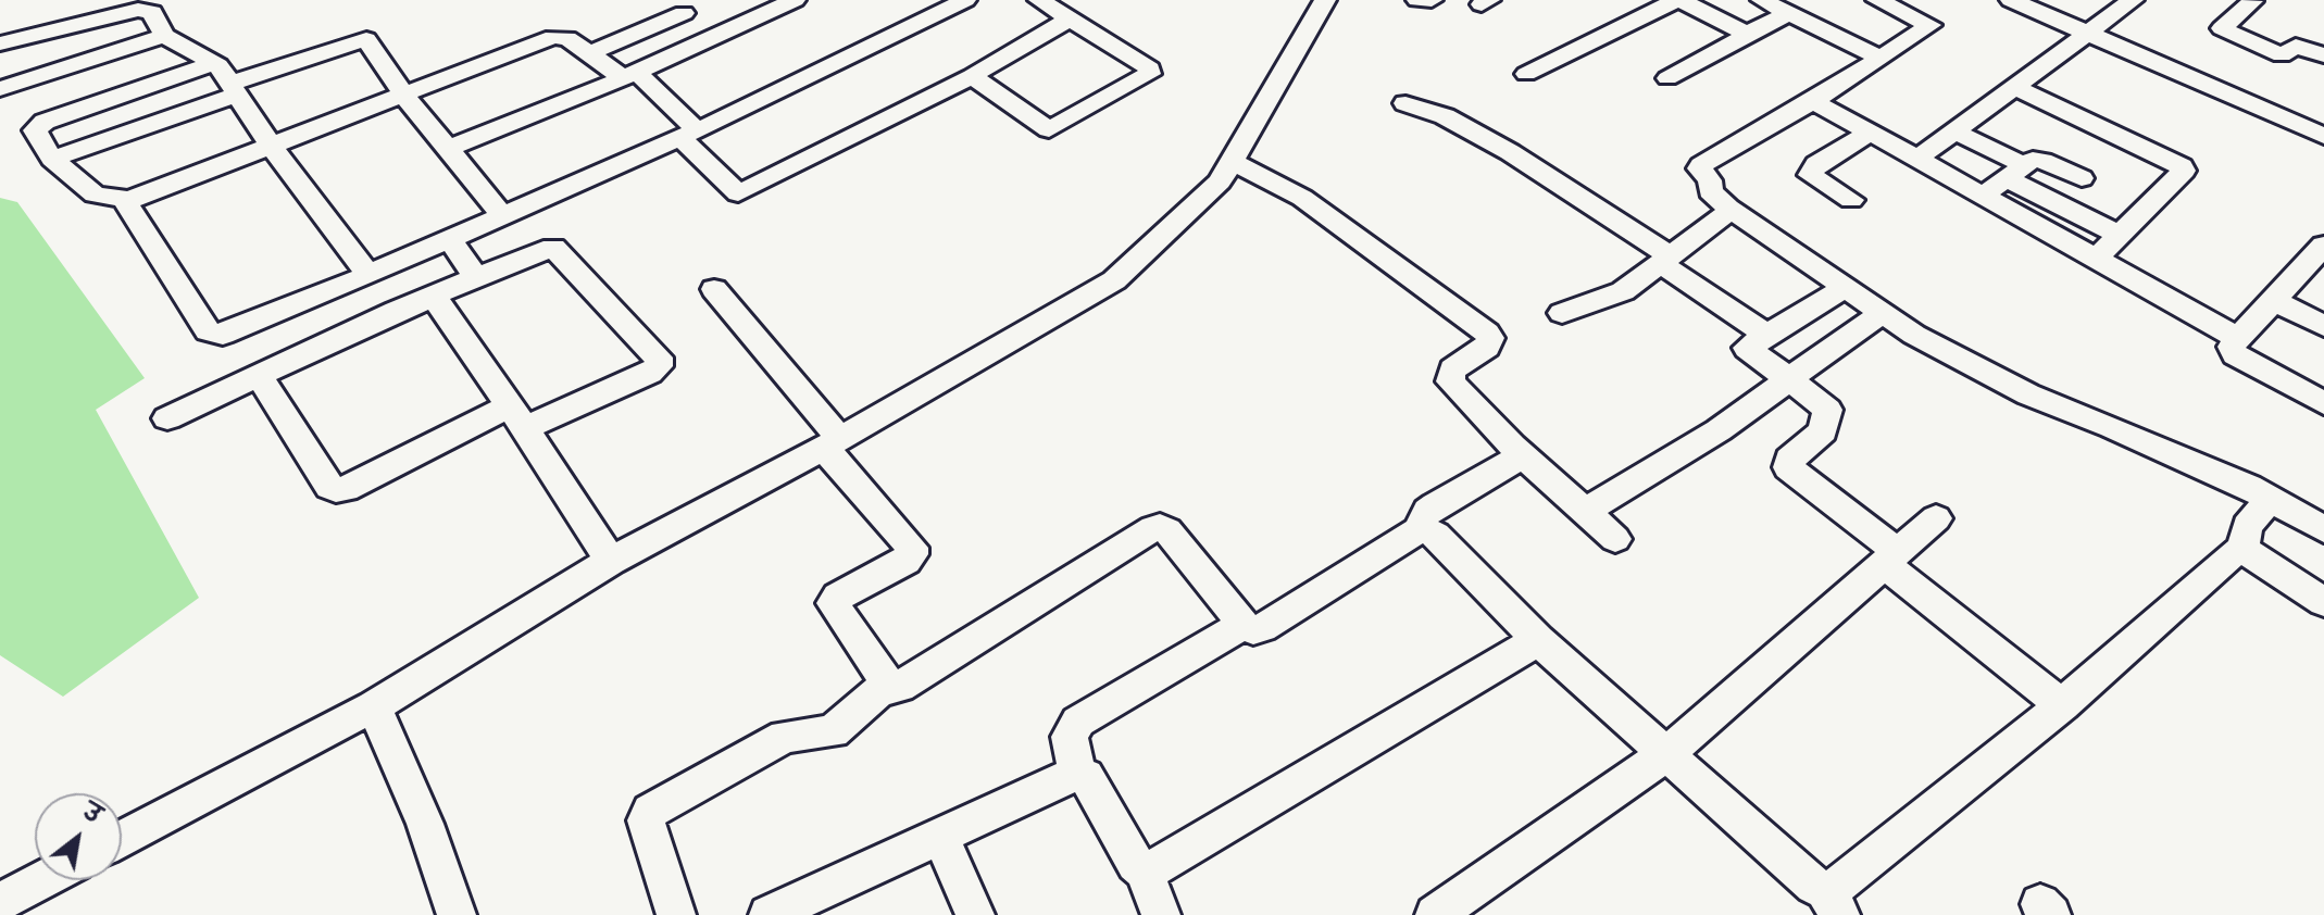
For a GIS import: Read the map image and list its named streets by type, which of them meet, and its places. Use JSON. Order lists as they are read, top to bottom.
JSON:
{
  "north": "top right"
}
